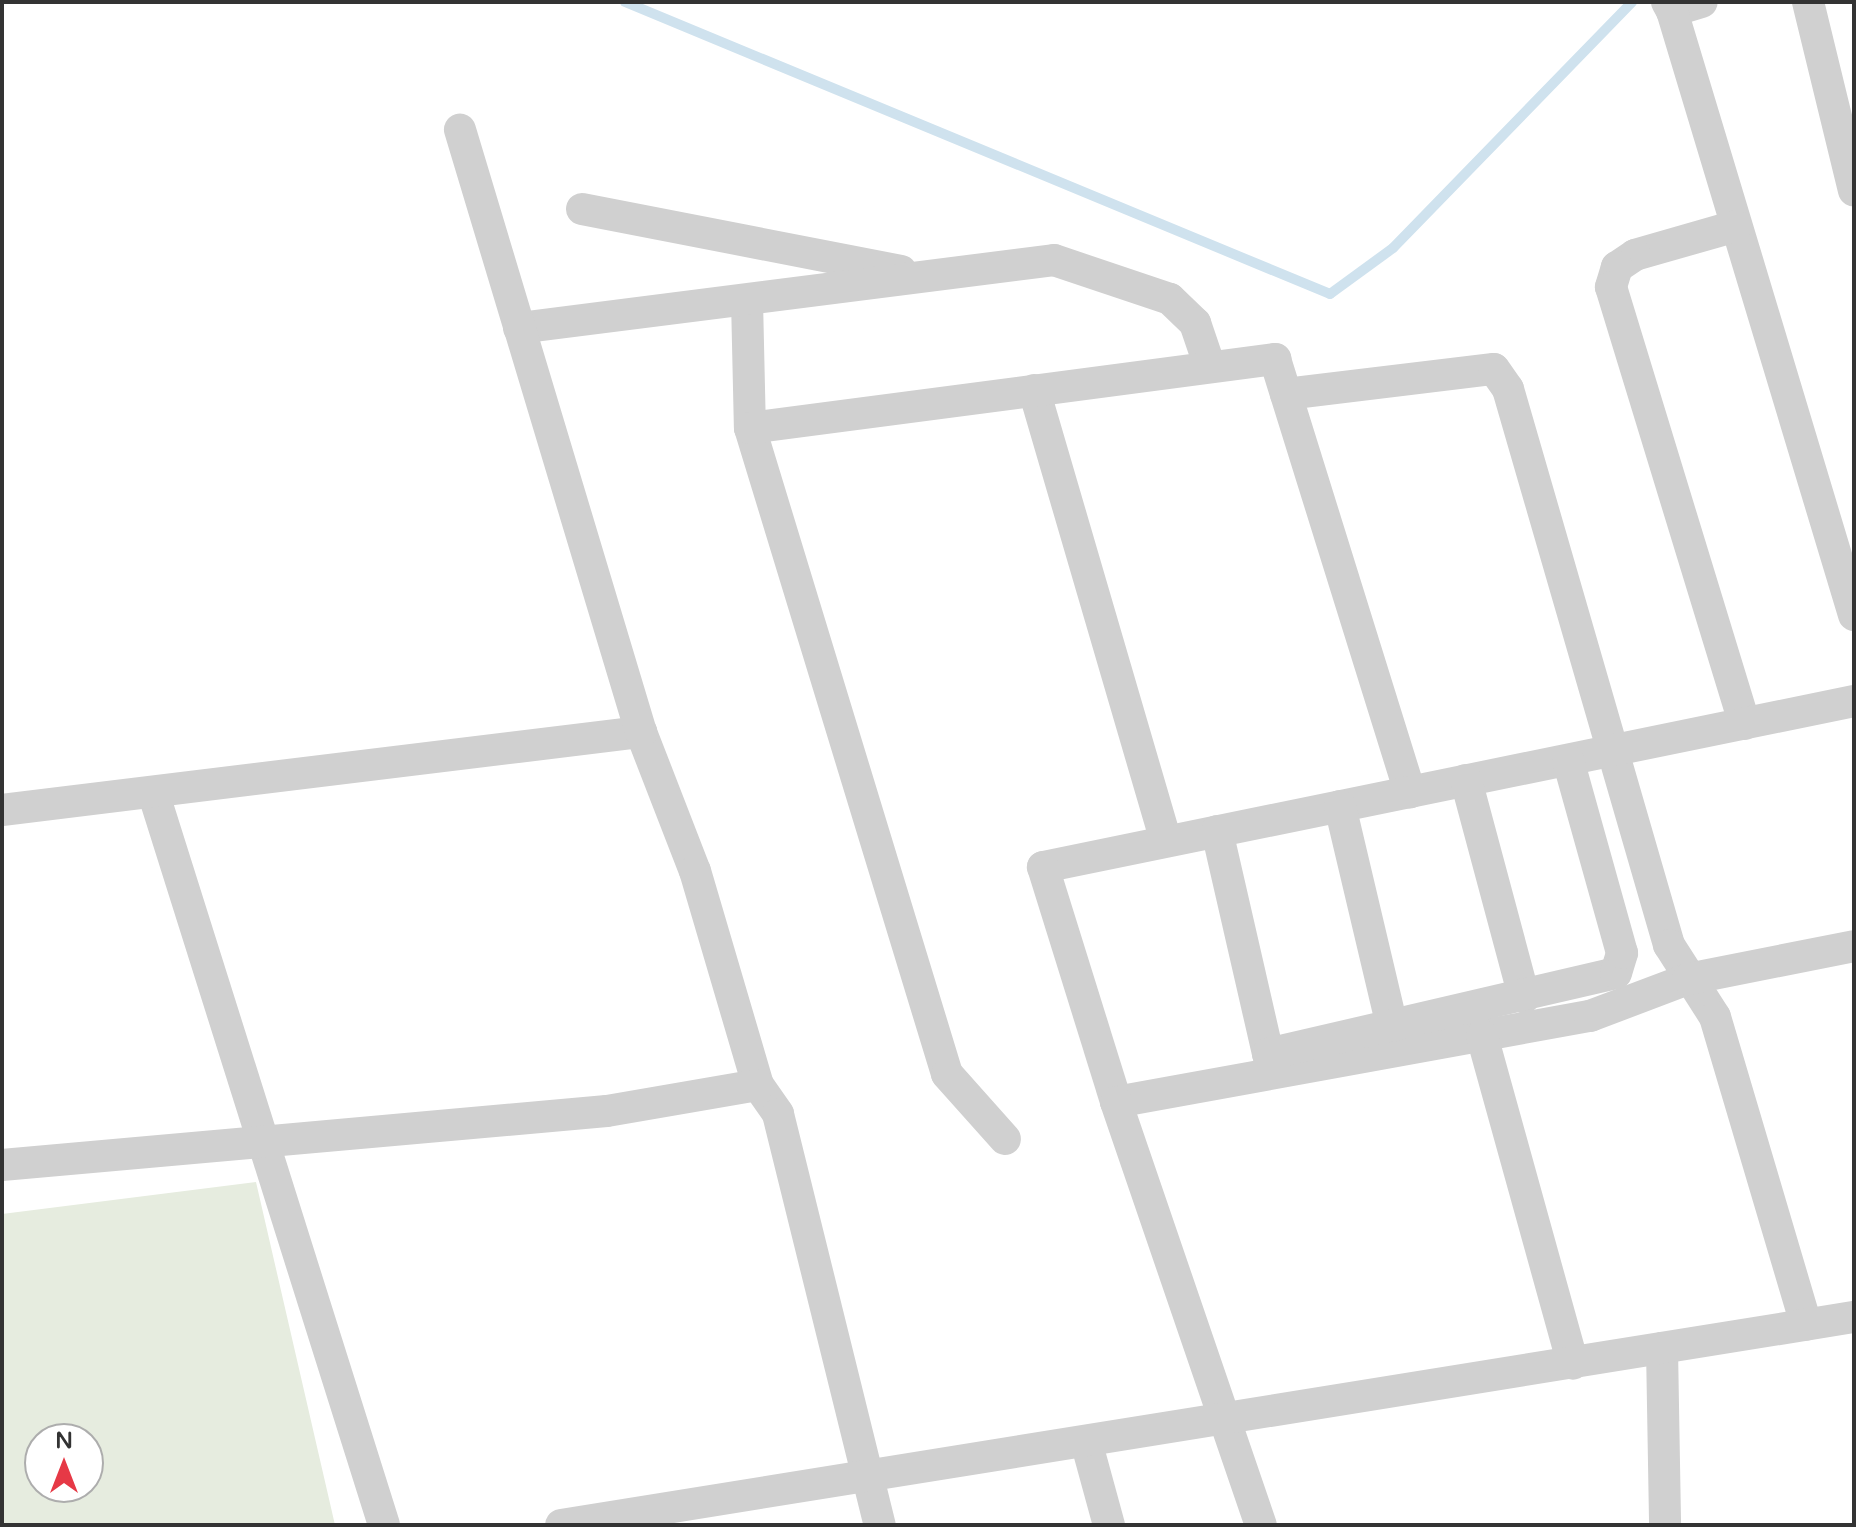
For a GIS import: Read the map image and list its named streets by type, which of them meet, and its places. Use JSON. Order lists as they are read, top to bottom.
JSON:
{
  "north": "top"
}
